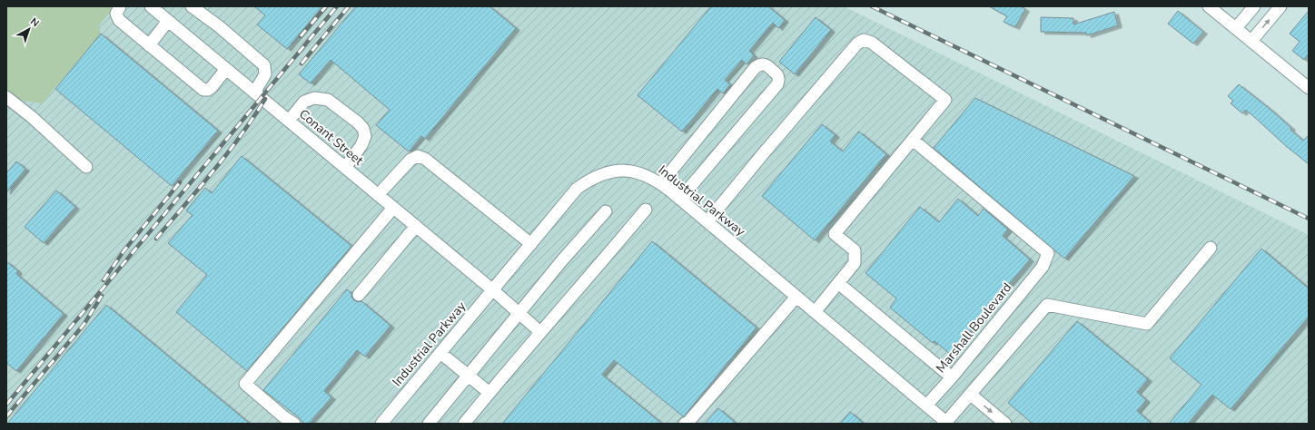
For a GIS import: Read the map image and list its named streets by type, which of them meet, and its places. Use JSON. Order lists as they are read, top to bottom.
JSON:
{
  "streets": {
    "street": ["Conant Street", "Industrial Parkway", "Marshall Boulevard"]
  },
  "crossings": [
    ["Conant Street", "Industrial Parkway"],
    ["Industrial Parkway", "Marshall Boulevard"]
  ],
  "north": "top right"
}
